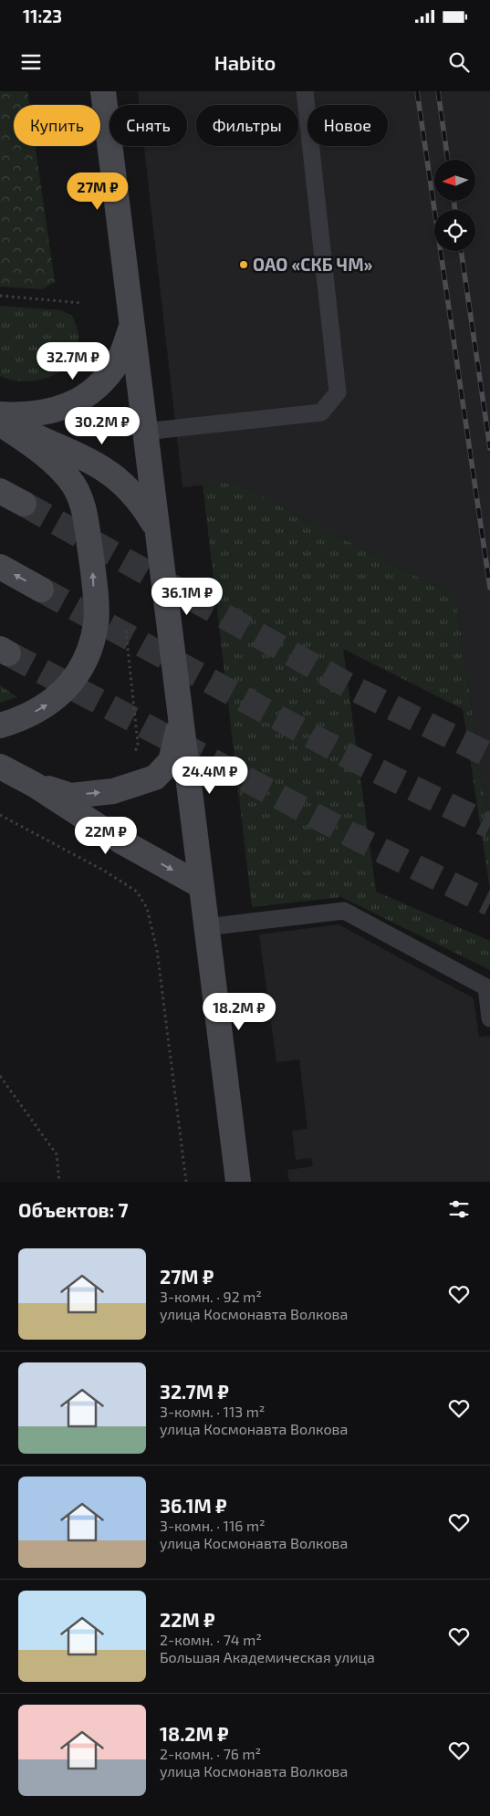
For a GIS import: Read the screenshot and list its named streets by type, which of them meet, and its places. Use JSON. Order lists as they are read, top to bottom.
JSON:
{
  "places": ["ОАО «СКБ ЧМ»"],
  "north": "left",
  "page": {
    "status": "11:23",
    "header": "Habito",
    "chip": [
      "Купить",
      "Снять",
      "Фильтры",
      "Новое"
    ],
    "price": [
      "27M ₽",
      "32.7M ₽",
      "30.2M ₽",
      "36.1M ₽",
      "24.4M ₽",
      "22M ₽",
      "18.2M ₽"
    ],
    "heading": "Объектов: 7",
    "list": [
      {
        "name": "27M ₽",
        "note": "3-комн. · 92 m² · улица Космонавта Волкова"
      },
      {
        "name": "32.7M ₽",
        "note": "3-комн. · 113 m² · улица Космонавта Волкова"
      },
      {
        "name": "36.1M ₽",
        "note": "3-комн. · 116 m² · улица Космонавта Волкова"
      },
      {
        "name": "22M ₽",
        "note": "2-комн. · 74 m² · Большая Академическая улица"
      },
      {
        "name": "18.2M ₽",
        "note": "2-комн. · 76 m² · улица Космонавта Волкова"
      }
    ]
  }
}
